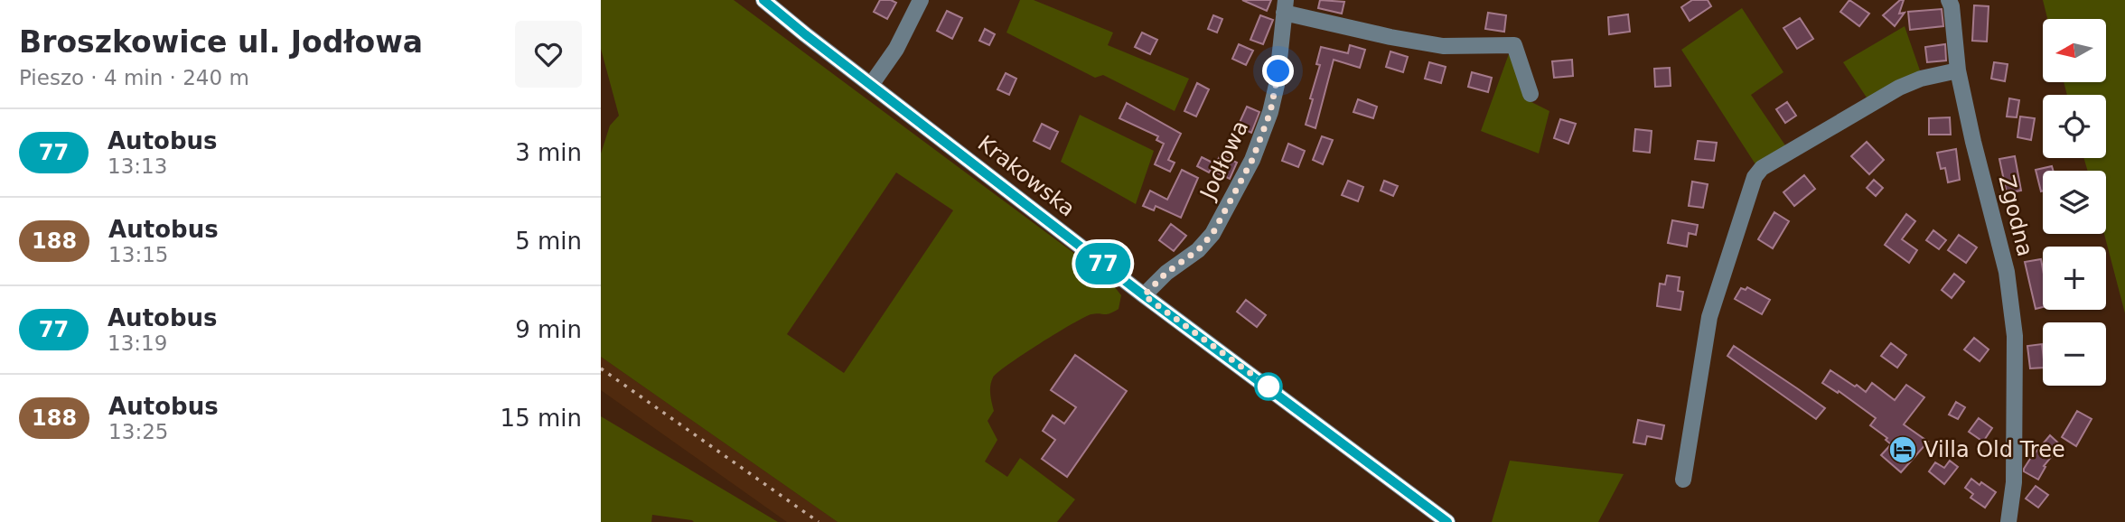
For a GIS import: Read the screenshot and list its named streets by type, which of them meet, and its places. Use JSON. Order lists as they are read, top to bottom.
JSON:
{
  "streets": {
    "street": ["Jodłowa", "Krakowska", "Zgodna"]
  },
  "crossings": [
    ["Jodłowa", "Krakowska"]
  ],
  "places": {
    "hotel": ["Villa Old Tree"]
  },
  "lines": ["bus line 77"],
  "north": "left",
  "page": {
    "heading": ["Broszkowice ul. Jodłowa", "Pieszo · 4 min · 240 m"],
    "on_map": "77",
    "map_buttons": ["+", "−"],
    "list": [
      {
        "mark": "77",
        "name": "Autobus",
        "note": "13:13",
        "value": "3 min"
      },
      {
        "mark": "188",
        "name": "Autobus",
        "note": "13:15",
        "value": "5 min"
      },
      {
        "mark": "77",
        "name": "Autobus",
        "note": "13:19",
        "value": "9 min"
      },
      {
        "mark": "188",
        "name": "Autobus",
        "note": "13:25",
        "value": "15 min"
      }
    ]
  }
}
